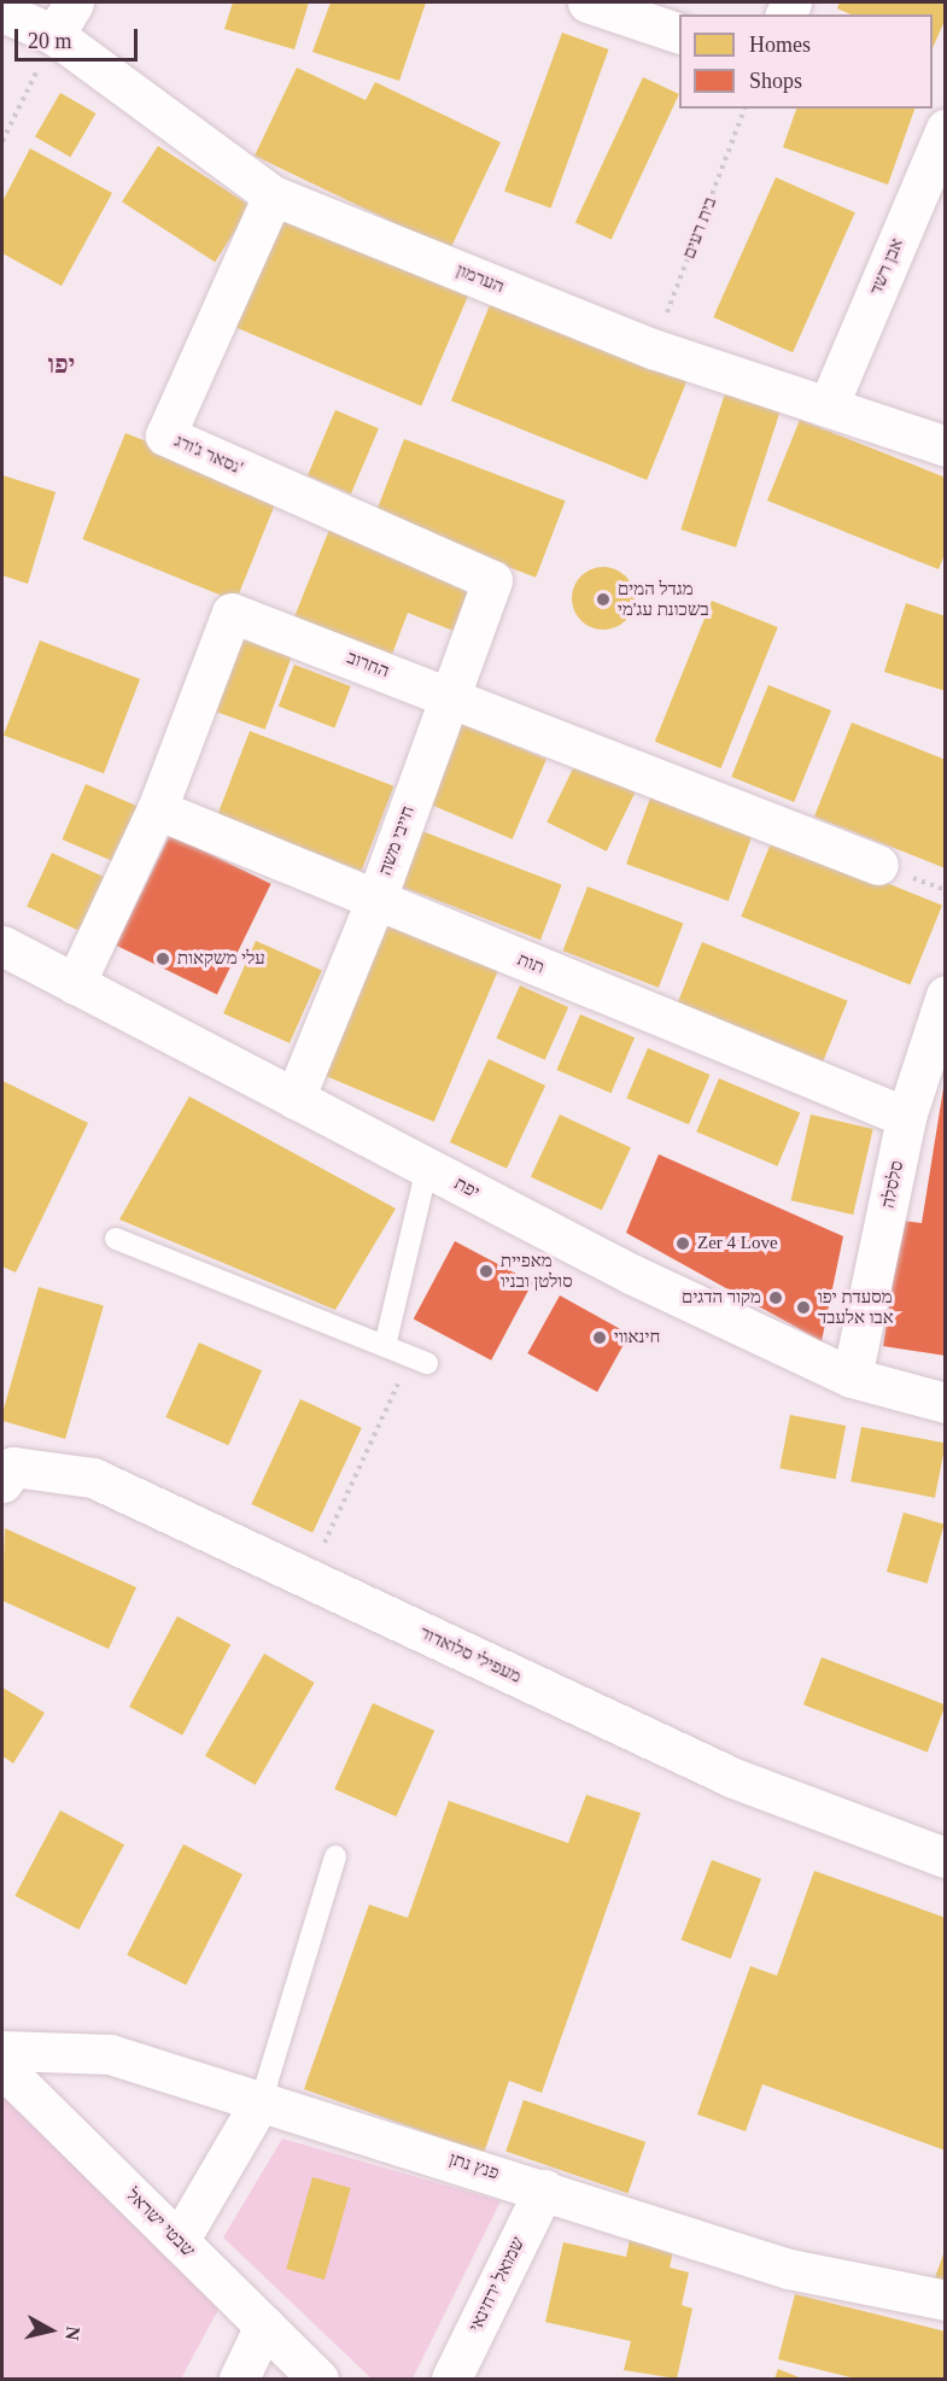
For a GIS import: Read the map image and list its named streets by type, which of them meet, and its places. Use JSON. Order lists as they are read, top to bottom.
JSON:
{
  "streets": {
    "street": [
      "אבן רשד",
      "הערמון",
      "נסאר ג'ורג'",
      "החרוב",
      "חייבי משה",
      "תות",
      "סלסלה",
      "יפת",
      "מעפילי סלואדור",
      "פנץ נתן",
      "שבטי ישראל",
      "שמואל ירחינאי"
    ],
    "path": ["בית רעים"]
  },
  "crossings": [
    ["בית רעים", "הערמון"],
    ["אבן רשד", "הערמון"],
    ["הערמון", "נסאר ג'ורג'"],
    ["נסאר ג'ורג'", "חייבי משה"],
    ["החרוב", "חייבי משה"],
    ["החרוב", "תות"],
    ["החרוב", "יפת"],
    ["חייבי משה", "תות"],
    ["חייבי משה", "יפת"],
    ["תות", "סלסלה"],
    ["סלסלה", "יפת"],
    ["פנץ נתן", "שמואל ירחינאי"]
  ],
  "districts": ["יפו"],
  "places": [
    "מגדל המים בשכונת עג'מי",
    "עלי משקאות",
    "Zer 4 Love",
    "מאפיית סולטן ובניו",
    "מקור הדגים",
    "מסעדת יפו אבו אלעבד",
    "חינאווי"
  ],
  "legend": ["Homes", "Shops"],
  "scale_bar": "20 m",
  "north": "right"
}
